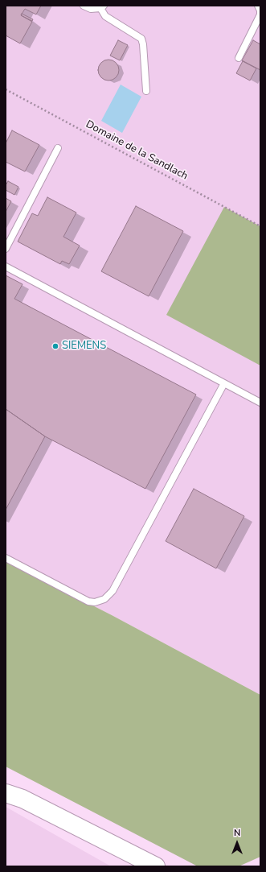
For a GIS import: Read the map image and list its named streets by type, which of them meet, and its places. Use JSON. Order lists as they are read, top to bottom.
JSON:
{
  "streets": {
    "path": ["Domaine de la Sandlach"]
  },
  "places": ["SIEMENS"],
  "north": "top"
}
